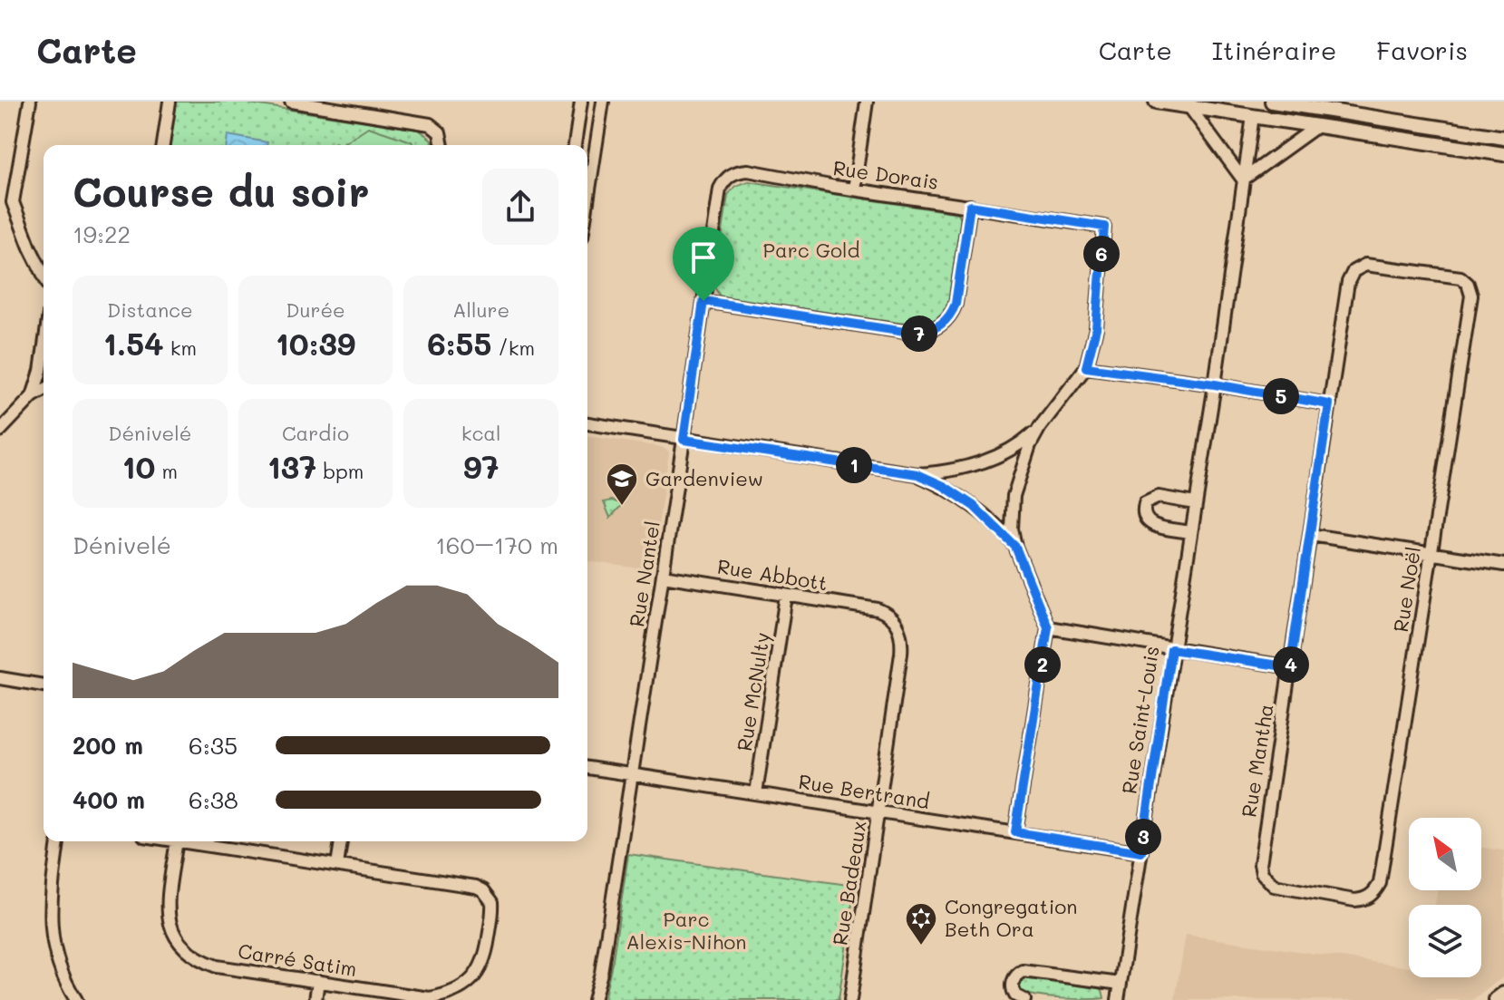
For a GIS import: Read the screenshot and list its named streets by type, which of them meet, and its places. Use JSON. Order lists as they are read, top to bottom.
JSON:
{
  "streets": {
    "street": [
      "Rue Dorais",
      "Rue Nantel",
      "Rue Abbott",
      "Rue Noël",
      "Rue McNulty",
      "Rue Saint-Louis",
      "Rue Mantha",
      "Rue Bertrand",
      "Rue Badeaux",
      "Carré Satim"
    ]
  },
  "crossings": [
    ["Rue Dorais", "Rue Nantel"],
    ["Rue Nantel", "Rue Abbott"],
    ["Rue Nantel", "Rue Bertrand"],
    ["Rue Abbott", "Rue McNulty"],
    ["Rue Abbott", "Rue Badeaux"],
    ["Rue Noël", "Rue Mantha"],
    ["Rue McNulty", "Rue Bertrand"],
    ["Rue Saint-Louis", "Rue Bertrand"],
    ["Rue Bertrand", "Rue Badeaux"]
  ],
  "parks": ["Parc Gold", "Parc Alexis-Nihon"],
  "places": {
    "school or university": ["Gardenview"],
    "synagogue": ["Congregation Beth Ora"]
  },
  "north": "top left",
  "page": {
    "header": "Carte",
    "nav": ["Carte", "Itinéraire", "Favoris"],
    "heading": ["Course du soir", "19:22"],
    "pins": [
      "6",
      "7",
      "5",
      "1",
      "2",
      "4",
      "3"
    ],
    "stats": [
      ["Distance", "1.54 km"],
      ["Durée", "10:39"],
      ["Allure", "6:55 /km"],
      ["Dénivelé", "10 m"],
      ["Cardio", "137 bpm"],
      ["kcal", "97"]
    ],
    "chart": ["Dénivelé", "160–170 m"],
    "list": [
      {
        "name": "200 m",
        "note": "6:35"
      },
      {
        "name": "400 m",
        "note": "6:38"
      }
    ]
  }
}
